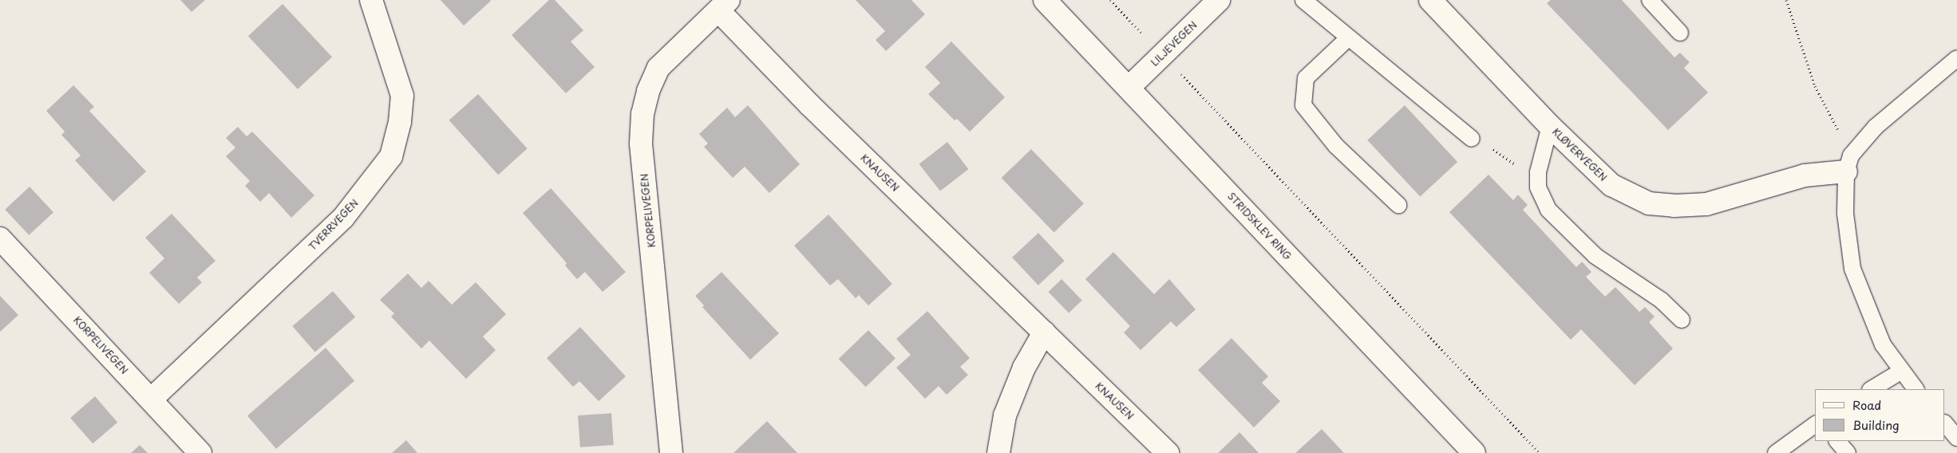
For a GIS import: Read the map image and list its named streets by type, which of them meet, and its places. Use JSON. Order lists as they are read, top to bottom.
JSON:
{
  "streets": {
    "street": [
      "LILJEVEGEN",
      "KLØVERVEGEN",
      "KNAUSEN",
      "KORPELIVEGEN",
      "TVERRVEGEN",
      "STRIDSKLEV RING"
    ]
  },
  "crossings": [
    ["LILJEVEGEN", "STRIDSKLEV RING"],
    ["KNAUSEN", "KORPELIVEGEN"],
    ["KORPELIVEGEN", "TVERRVEGEN"]
  ],
  "legend": ["Road", "Building"]
}
